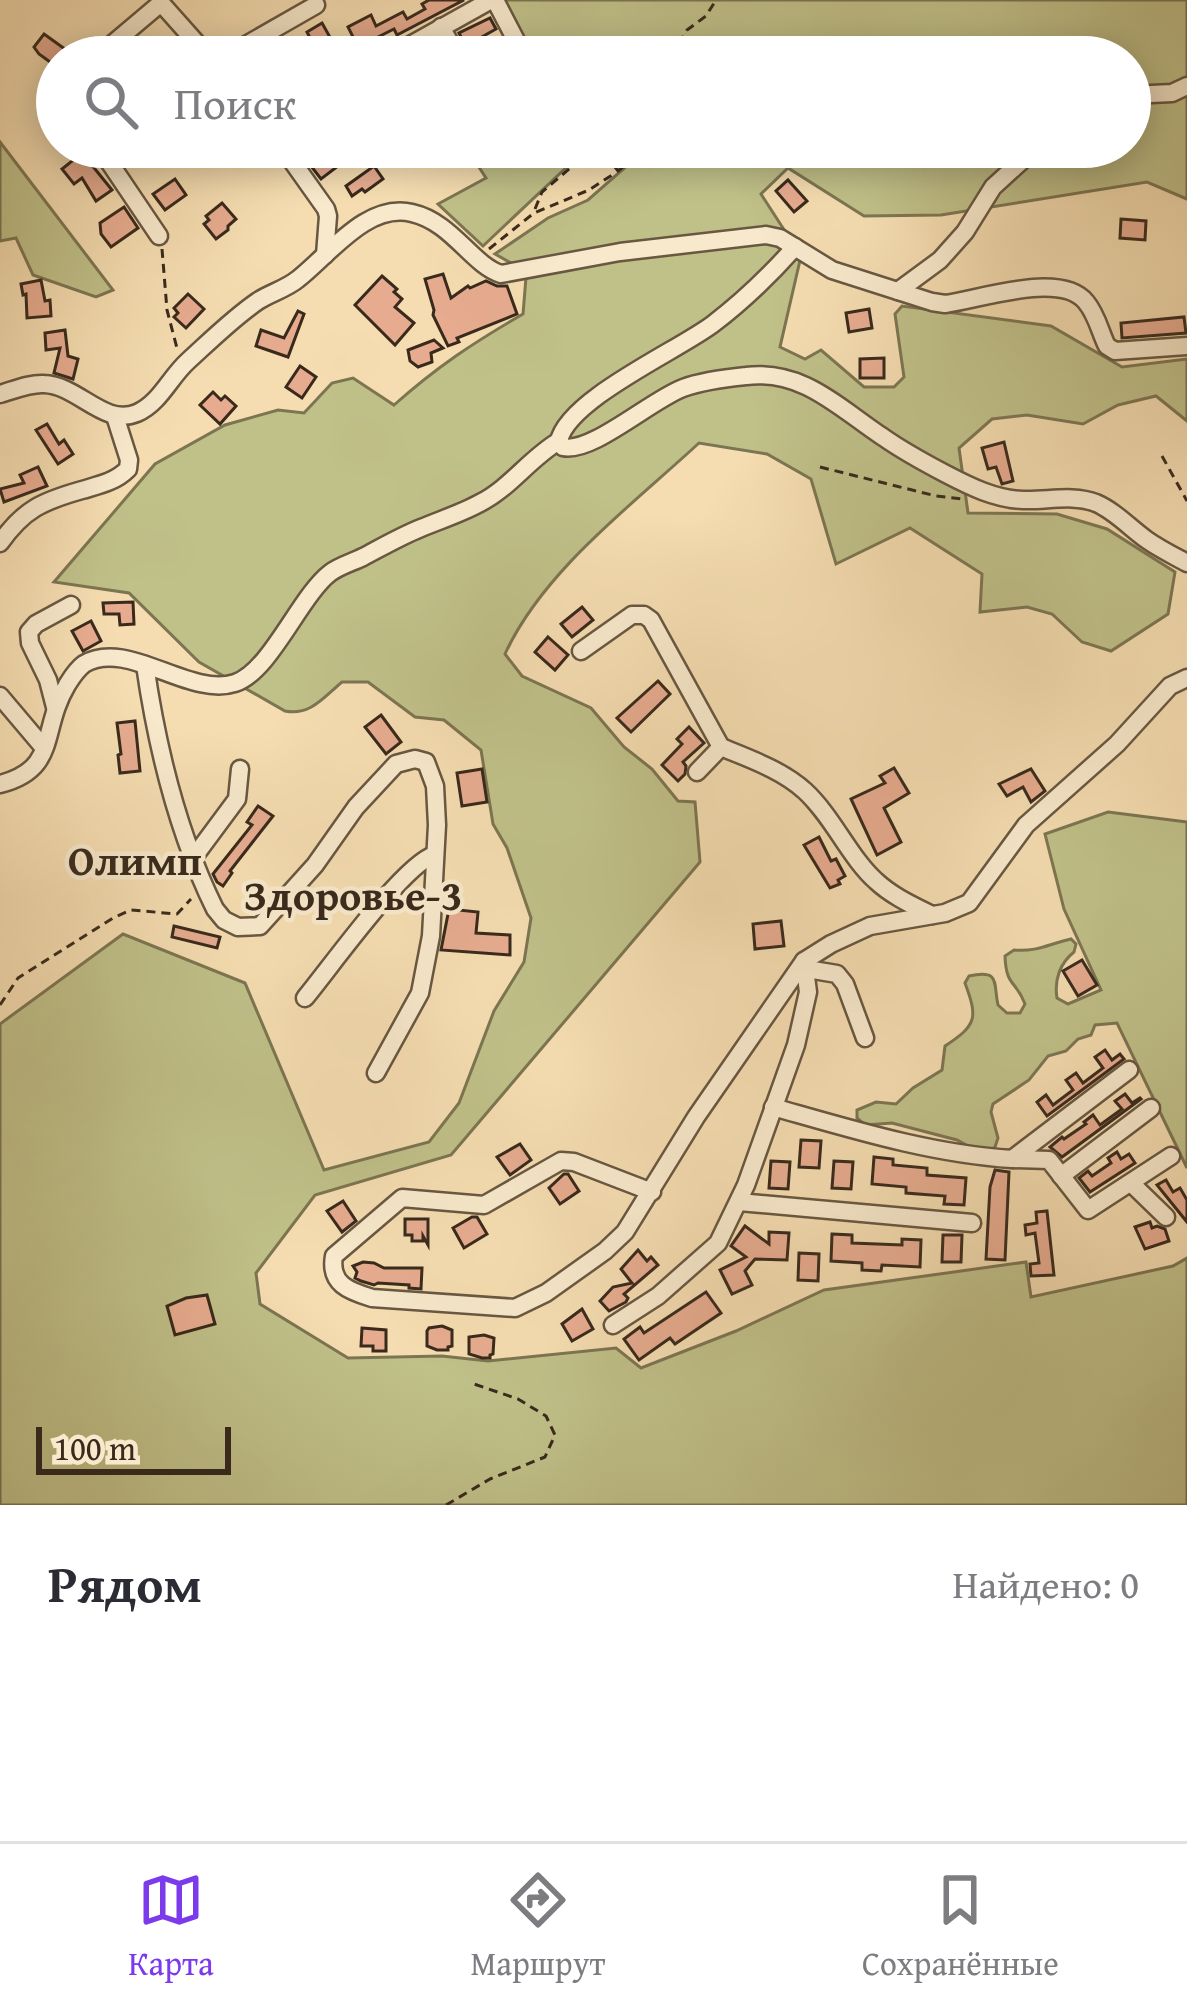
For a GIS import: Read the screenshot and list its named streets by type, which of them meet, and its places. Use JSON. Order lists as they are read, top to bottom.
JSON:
{
  "districts": ["Олимп", "Здоровье-3"],
  "scale_bar": "100 m",
  "page": {
    "search": "Поиск",
    "scale": "100 m",
    "heading": ["Рядом", "Найдено: 0"],
    "nav": ["Карта", "Маршрут", "Сохранённые"]
  }
}
